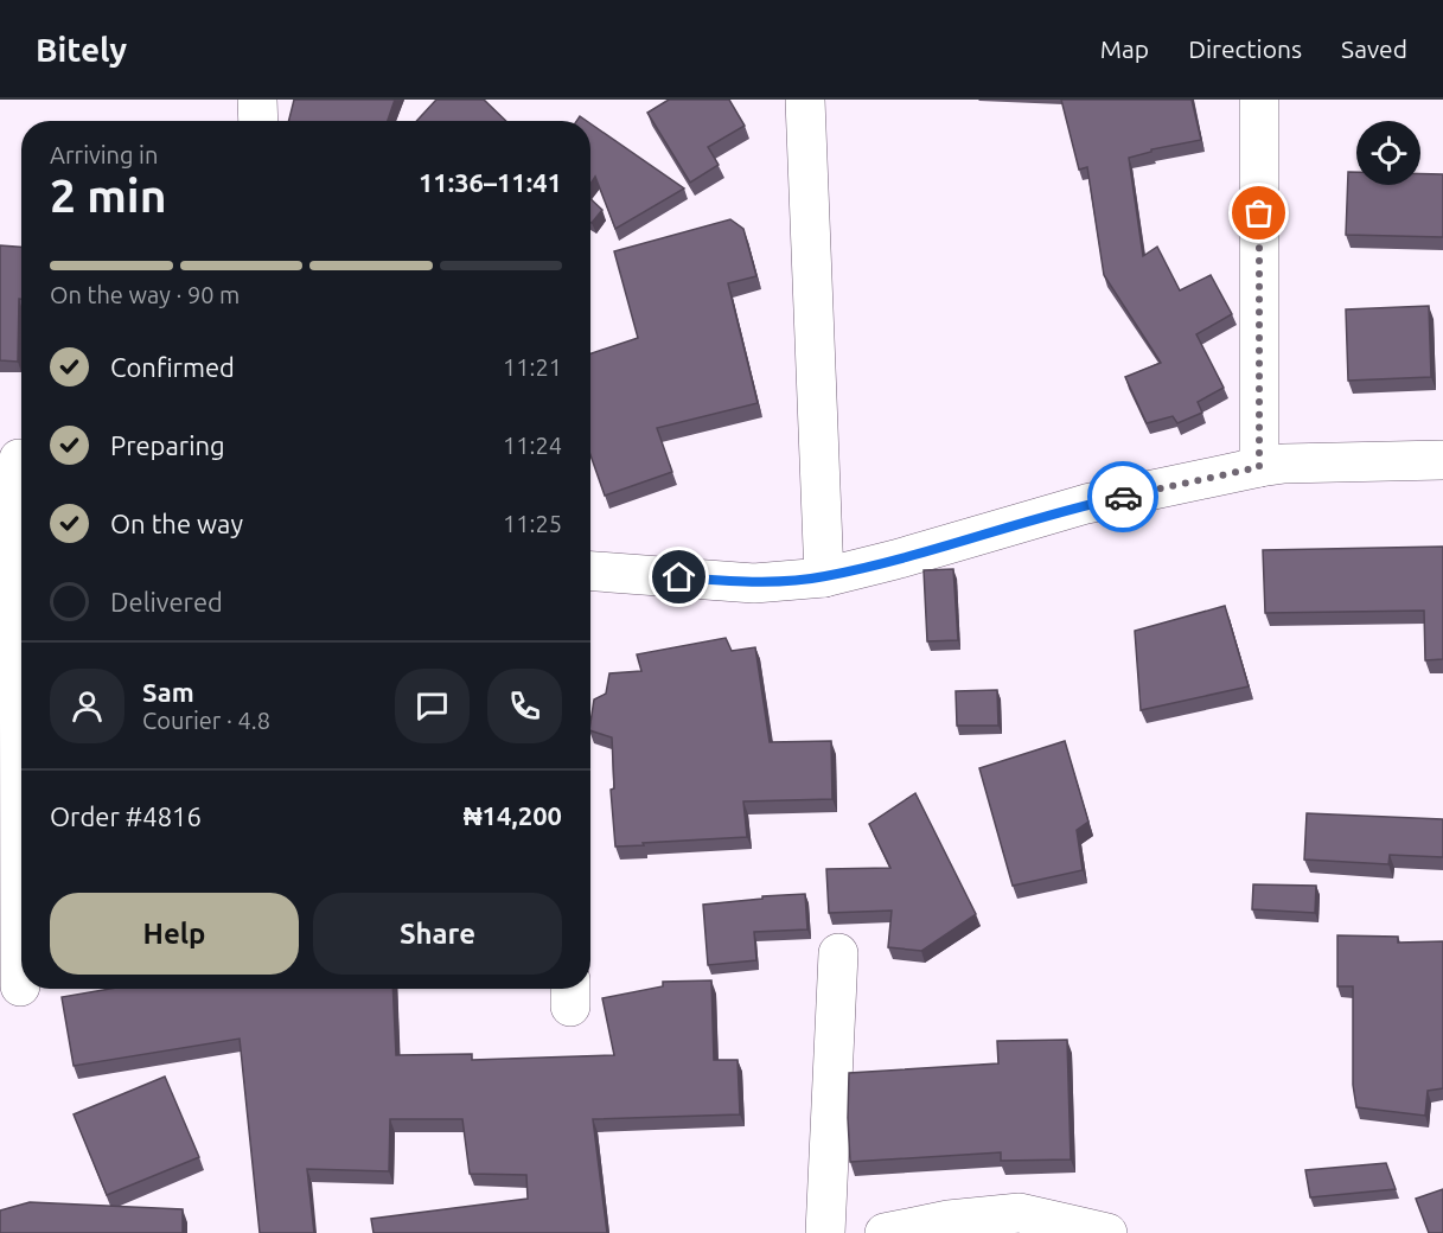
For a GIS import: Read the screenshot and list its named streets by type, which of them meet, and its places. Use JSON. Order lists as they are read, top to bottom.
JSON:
{
  "page": {
    "header": "Bitely",
    "nav": ["Map", "Directions", "Saved"],
    "heading": ["2 min", "Arriving in", "11:36–11:41"],
    "panel": [
      "Sam",
      "Courier · 4.8",
      "Order #4816",
      "₦14,200"
    ],
    "bar": "On the way · 90 m",
    "list": [
      ["Confirmed", "11:21"],
      ["Preparing", "11:24"],
      ["On the way", "11:25"],
      "Delivered"
    ],
    "buttons": ["Help", "Share"]
  }
}
